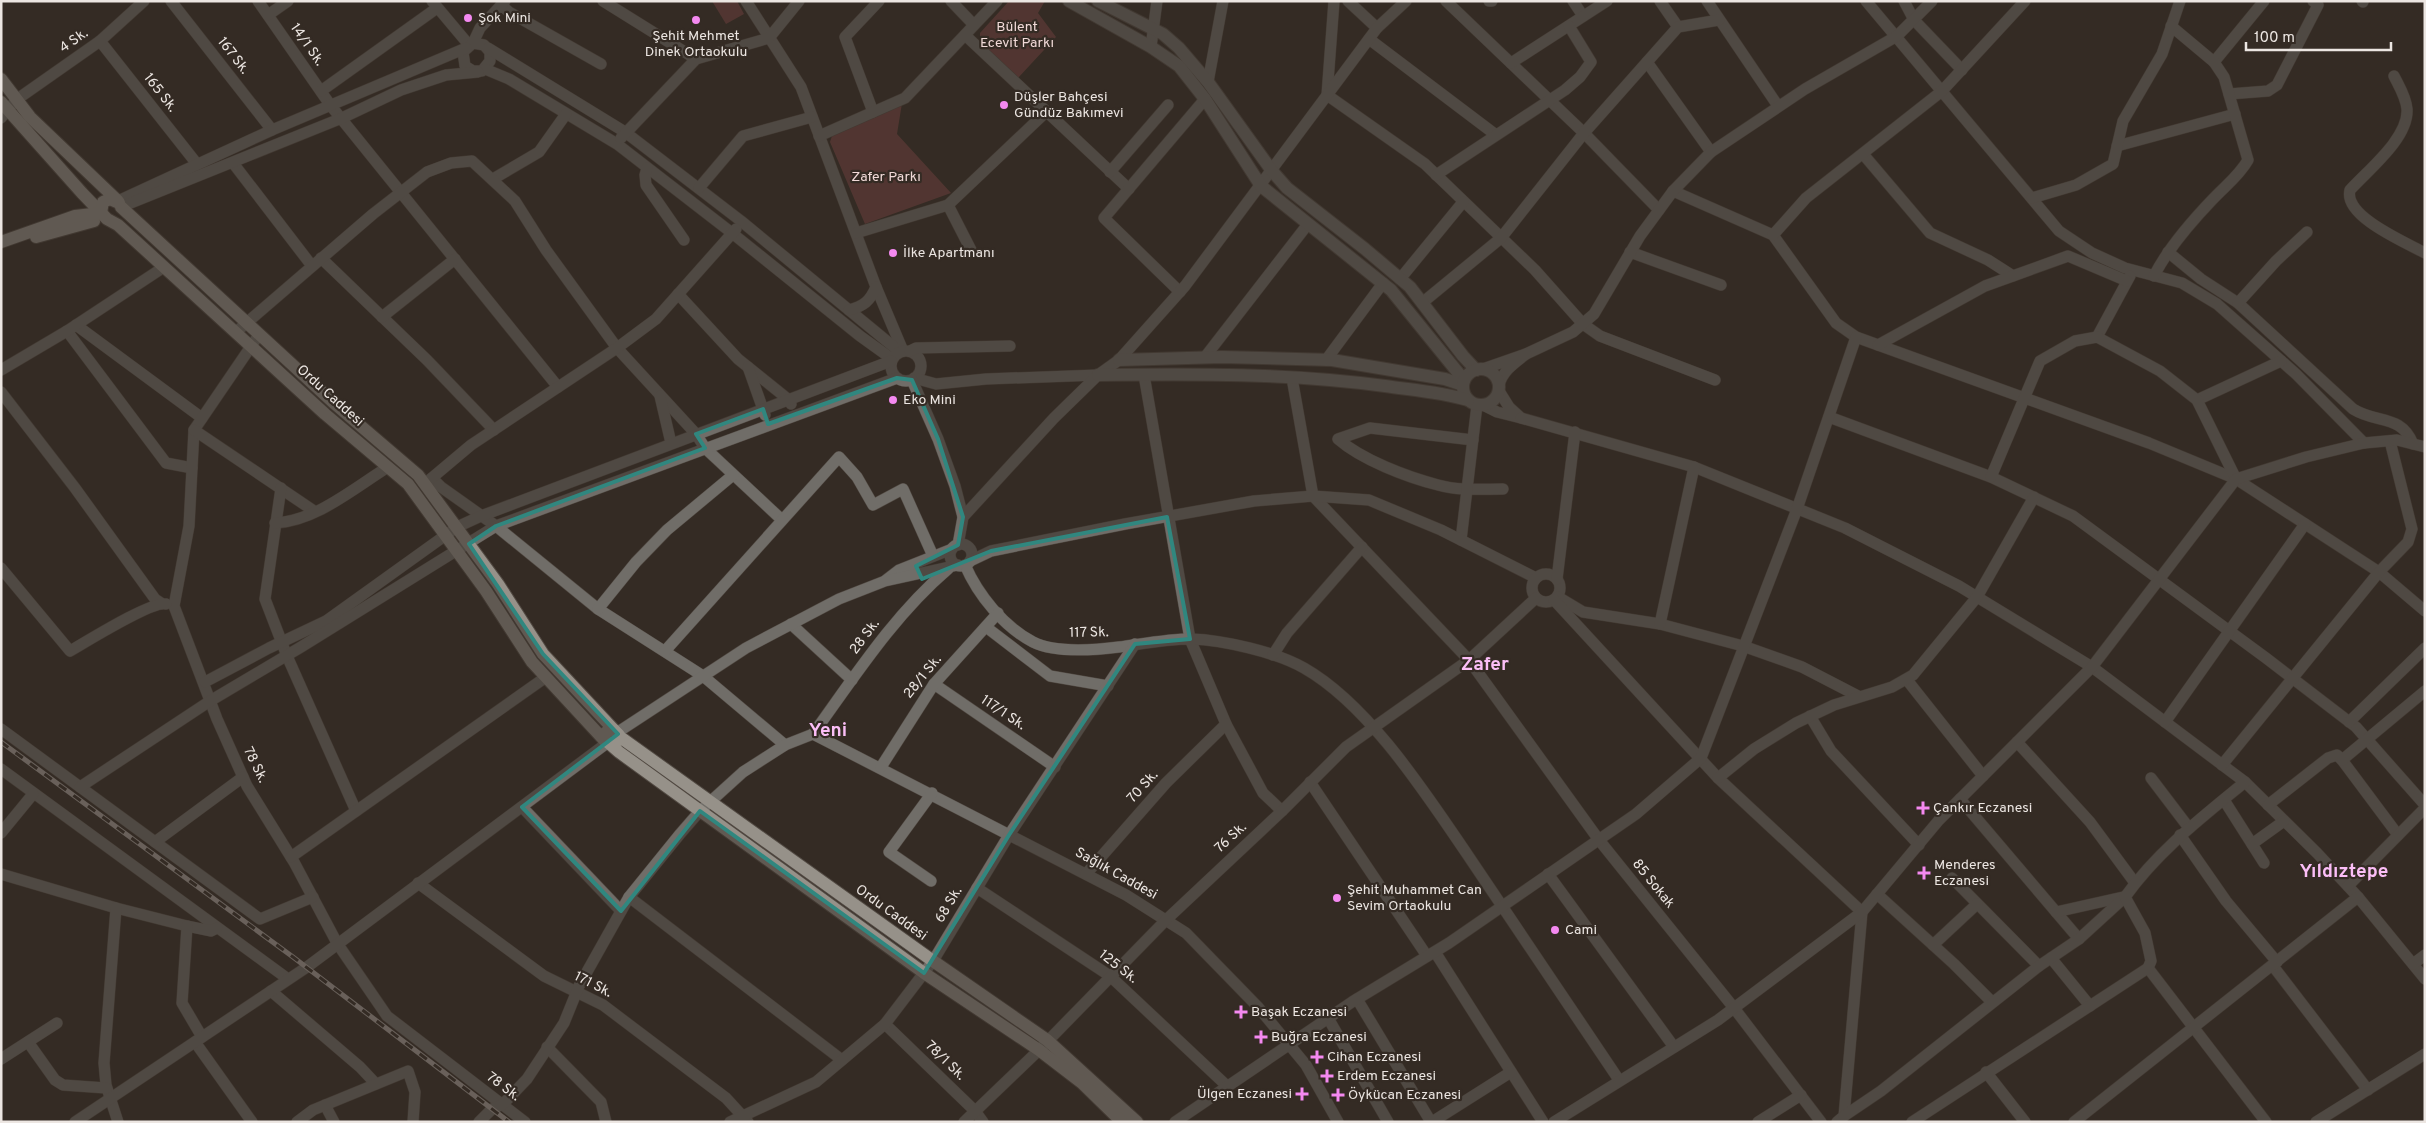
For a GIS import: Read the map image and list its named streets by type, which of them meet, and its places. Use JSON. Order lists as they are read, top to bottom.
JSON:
{
  "streets": {
    "main road": ["Ordu Caddesi"],
    "street": [
      "4 Sk.",
      "14/1 Sk.",
      "167 Sk.",
      "165 Sk.",
      "117 Sk.",
      "28 Sk.",
      "28/1 Sk.",
      "117/1 Sk.",
      "78 Sk.",
      "70 Sk.",
      "76 Sk.",
      "Sağlık Caddesi",
      "85 Sokak",
      "68 Sk.",
      "125 Sk.",
      "171 Sk.",
      "78/1 Sk."
    ]
  },
  "crossings": [
    ["4 Sk.", "165 Sk."],
    ["4 Sk.", "Ordu Caddesi"],
    ["Ordu Caddesi", "76 Sk."],
    ["Ordu Caddesi", "68 Sk."],
    ["117 Sk.", "28 Sk."],
    ["117 Sk.", "28/1 Sk."],
    ["117 Sk.", "76 Sk."],
    ["117 Sk.", "68 Sk."],
    ["28 Sk.", "Sağlık Caddesi"],
    ["28/1 Sk.", "117/1 Sk."],
    ["28/1 Sk.", "Sağlık Caddesi"],
    ["117/1 Sk.", "68 Sk."],
    ["70 Sk.", "Sağlık Caddesi"],
    ["76 Sk.", "Sağlık Caddesi"],
    ["76 Sk.", "85 Sokak"],
    ["76 Sk.", "125 Sk."],
    ["76 Sk.", "78/1 Sk."],
    ["Sağlık Caddesi", "68 Sk."],
    ["68 Sk.", "125 Sk."],
    ["68 Sk.", "171 Sk."],
    ["68 Sk.", "78/1 Sk."]
  ],
  "districts": ["Zafer", "Yeni", "Yıldıztepe"],
  "parks": ["Bülent Ecevit Parkı", "Zafer Parkı"],
  "places": {
    "other": [
      "Şok Mini",
      "Şehit Mehmet Dinek Ortaokulu",
      "Düşler Bahçesi Gündüz Bakımevi",
      "İlke Apartmanı",
      "Eko Mini",
      "Şehit Muhammet Can Sevim Ortaokulu",
      "Cami"
    ],
    "health": [
      "Çankır Eczanesi",
      "Menderes Eczanesi",
      "Başak Eczanesi",
      "Buğra Eczanesi",
      "Cihan Eczanesi",
      "Erdem Eczanesi",
      "Ülgen Eczanesi",
      "Öykücan Eczanesi"
    ]
  },
  "scale_bar": "100 m"
}
